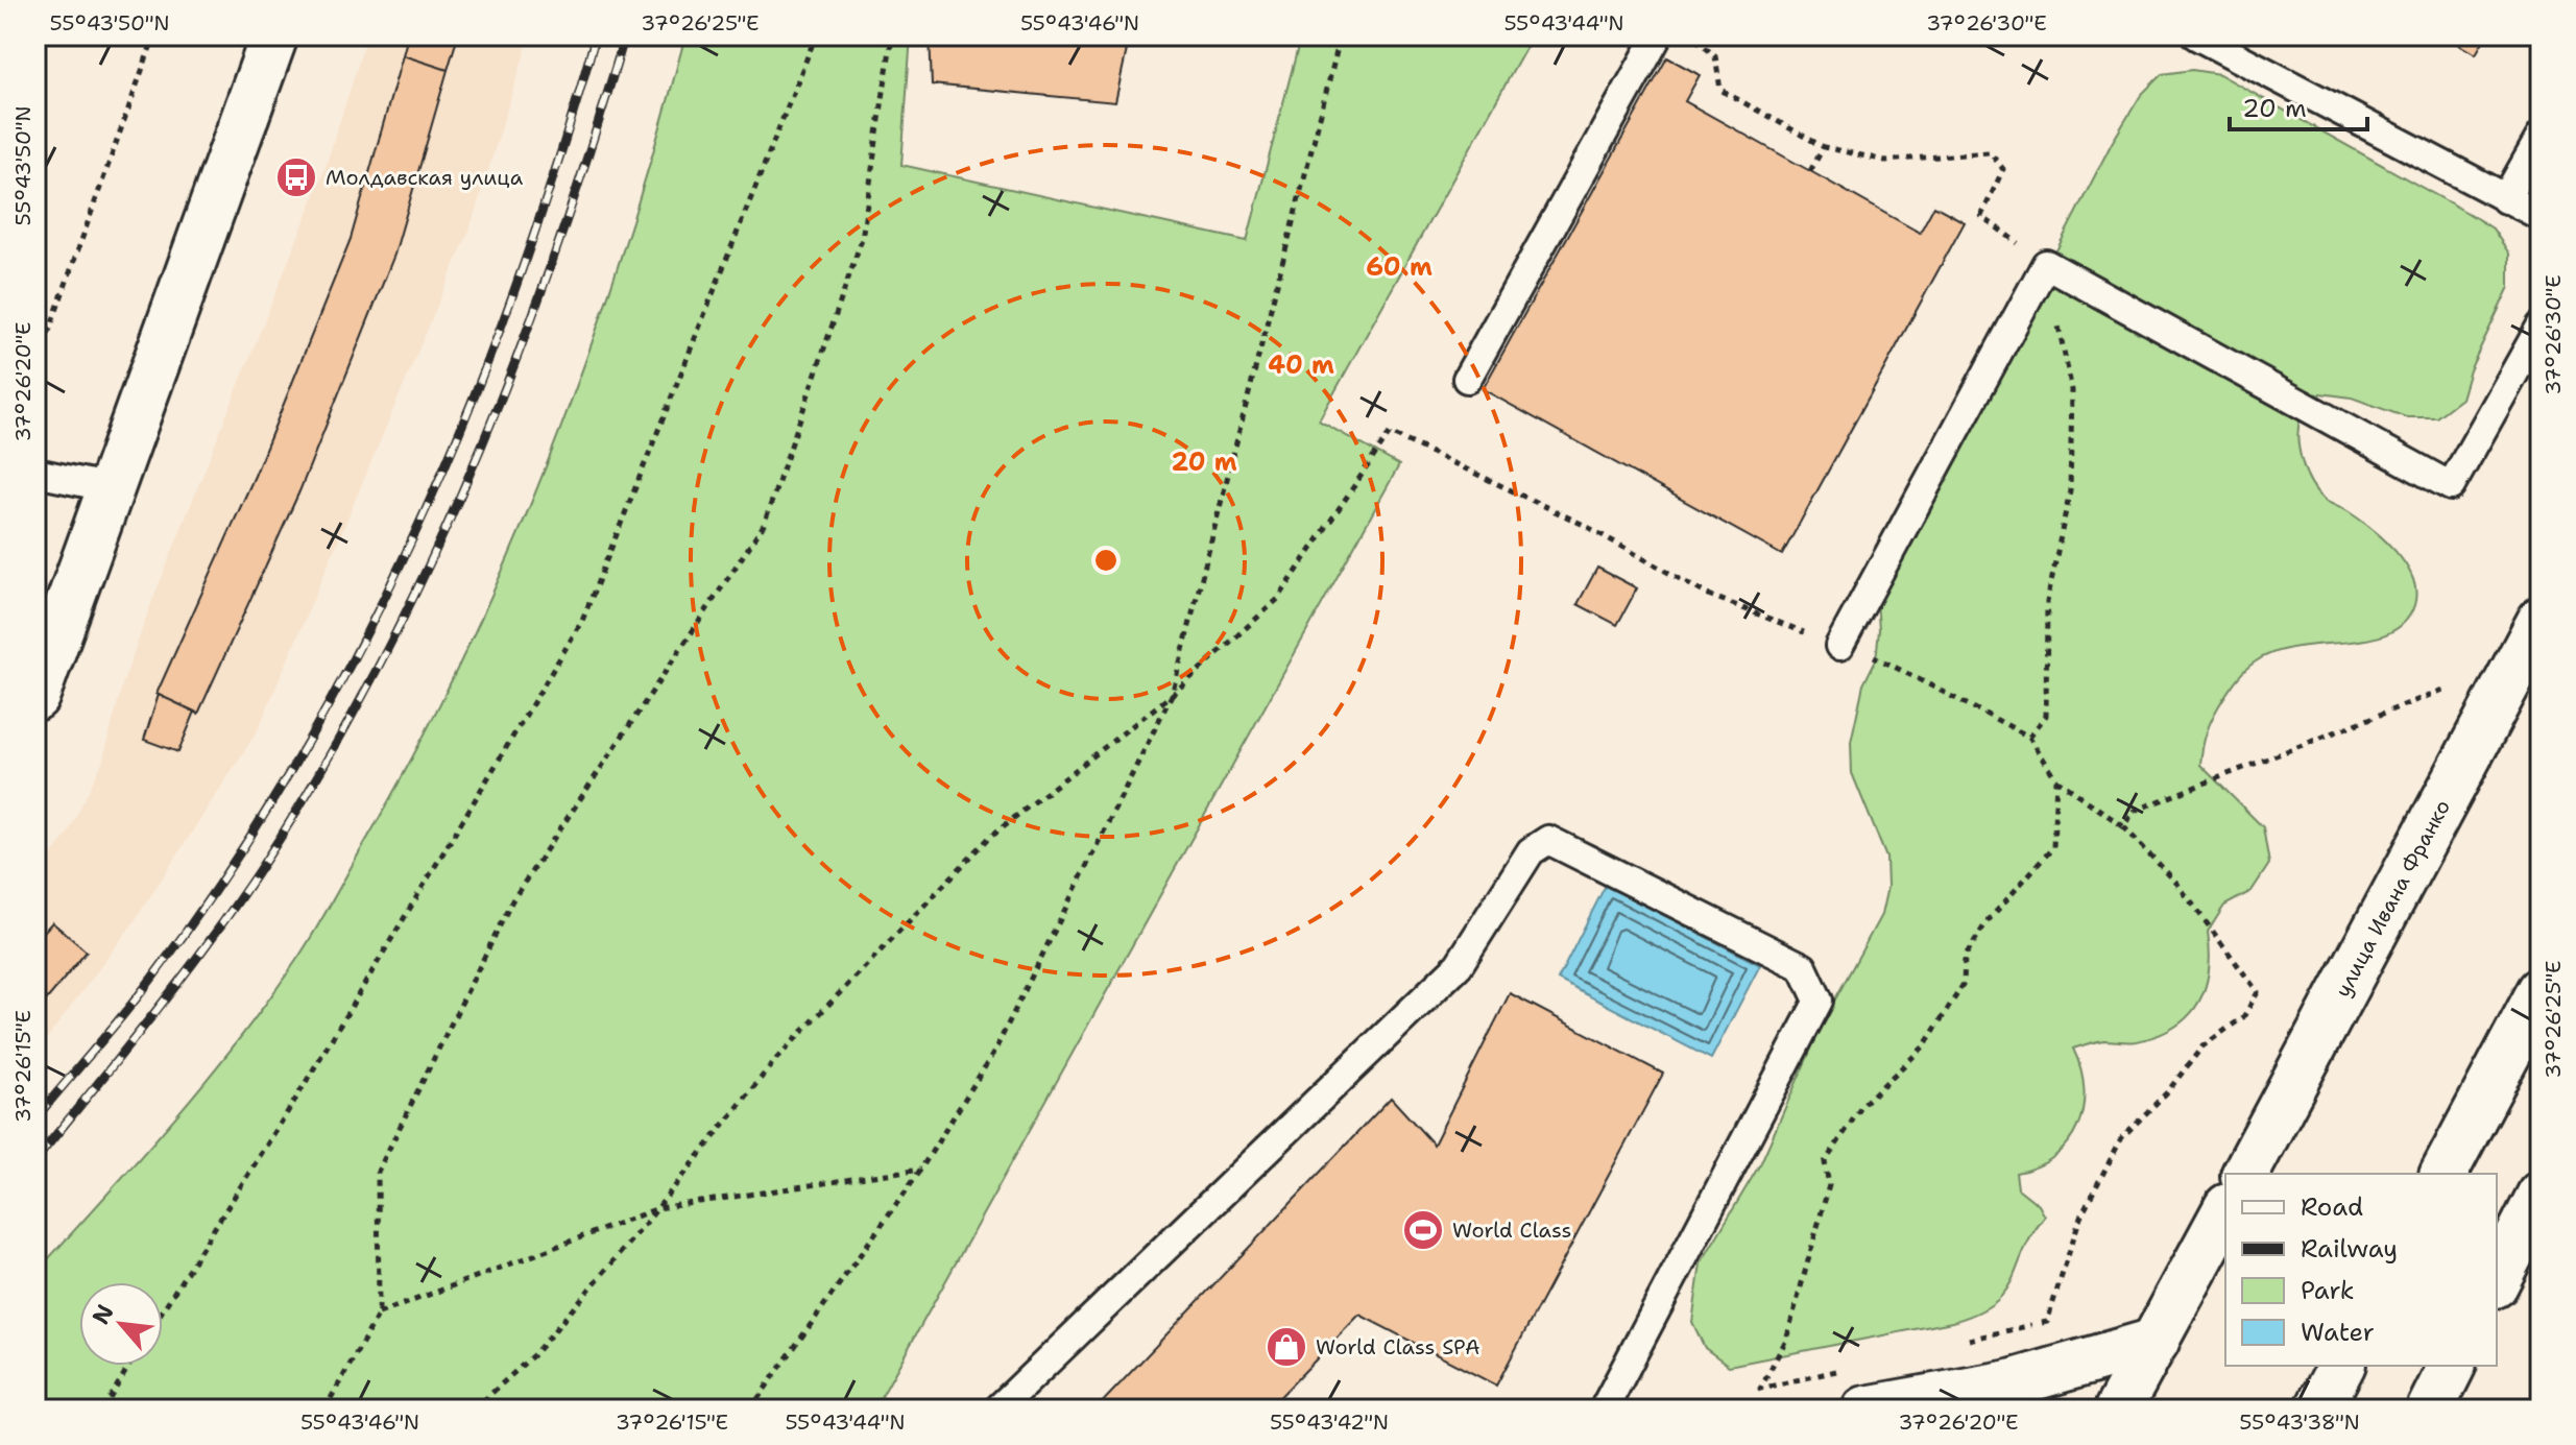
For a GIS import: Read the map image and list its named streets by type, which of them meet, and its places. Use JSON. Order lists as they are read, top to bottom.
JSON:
{
  "streets": {
    "street": ["улица Ивана Франко"]
  },
  "places": {
    "bus stop": ["Молдавская улица"],
    "sports": ["World Class"],
    "shop": ["World Class SPA"]
  },
  "legend": [
    "Road",
    "Railway",
    "Park",
    "Water"
  ],
  "scale_bar": "20 m",
  "north": "top left",
  "coordinates": [
    "55°43'50\"N",
    "37°26'25\"E",
    "55°43'46\"N",
    "55°43'44\"N",
    "37°26'30\"E",
    "37°26'20\"E",
    "37°26'15\"E",
    "55°43'42\"N",
    "55°43'38\"N"
  ],
  "rings": ["60 m", "40 m", "20 m"]
}
